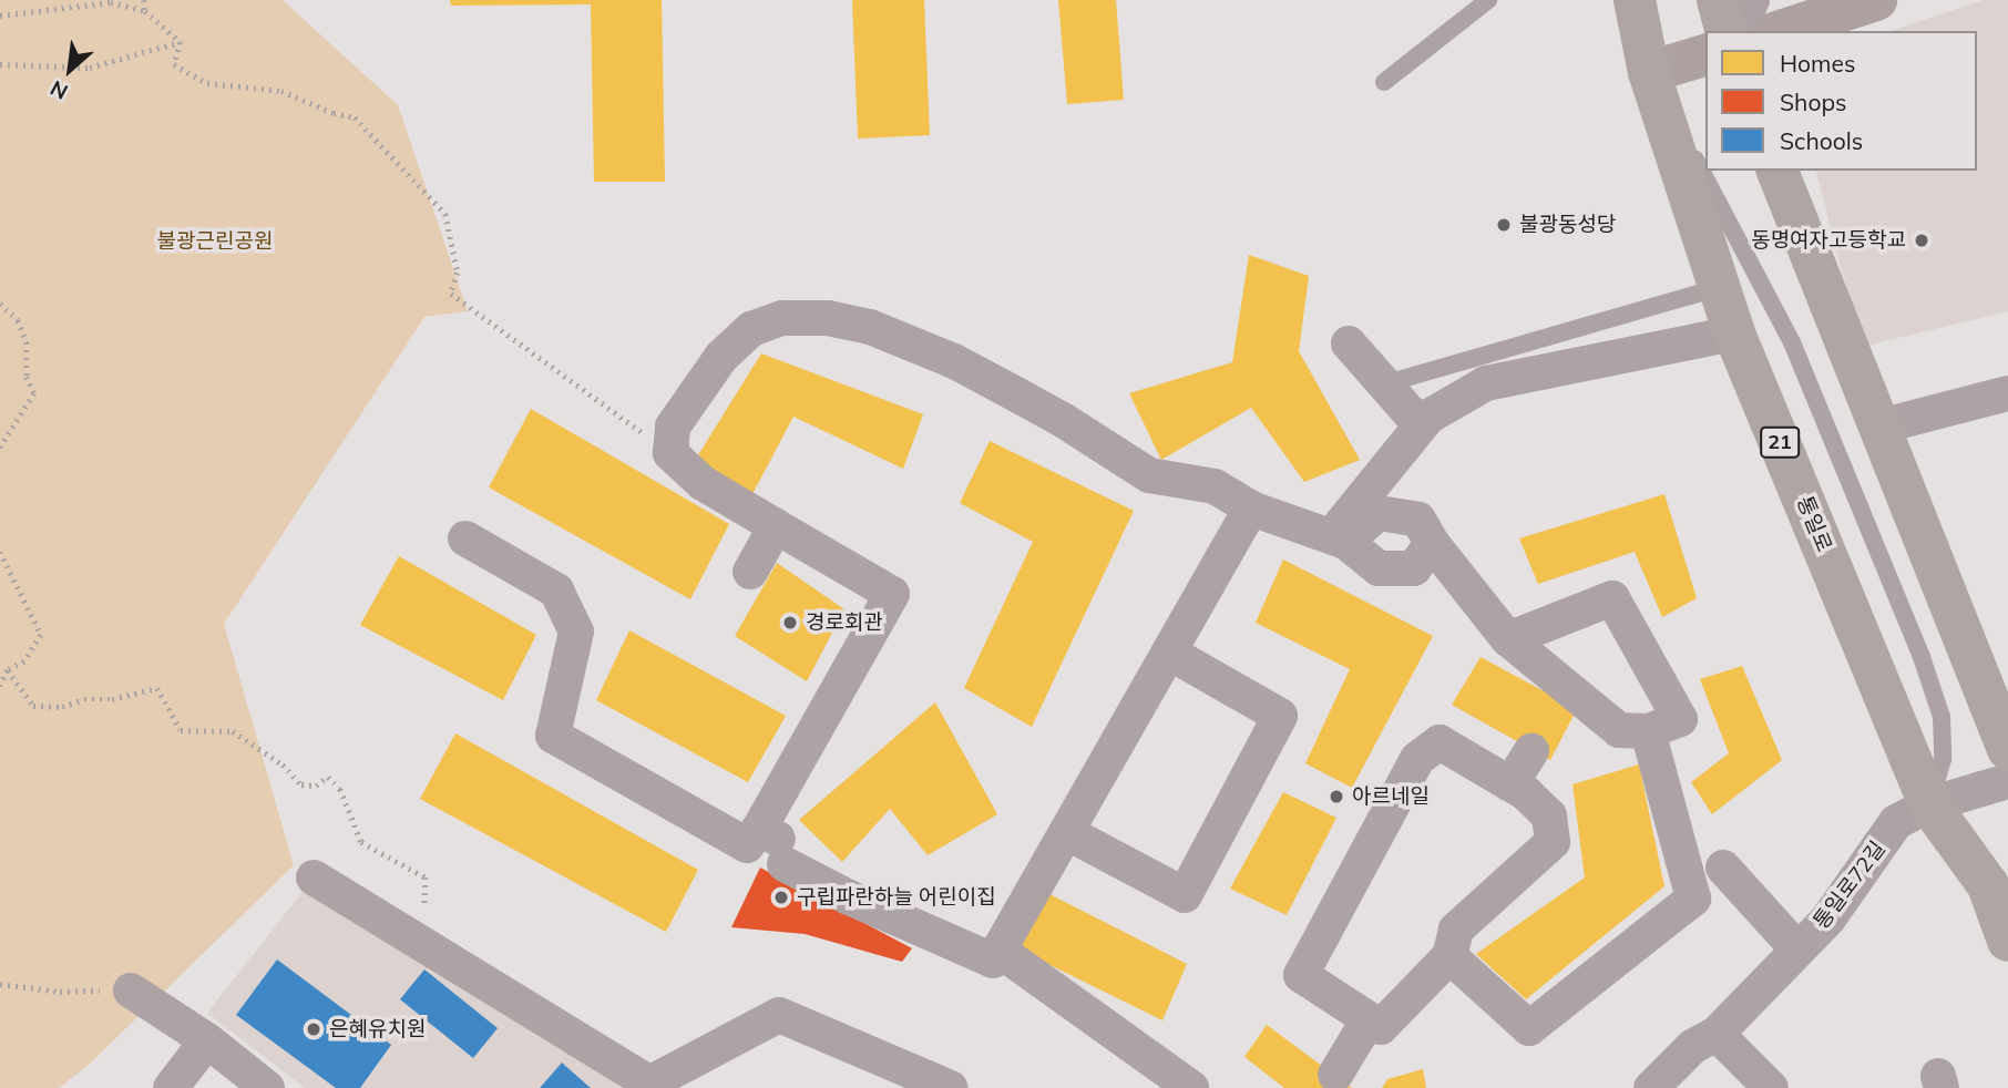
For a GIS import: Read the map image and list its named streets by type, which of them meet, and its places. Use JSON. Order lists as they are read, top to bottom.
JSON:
{
  "streets": {
    "main road": ["21", "통일로"],
    "street": ["통일로72길"]
  },
  "crossings": [
    ["통일로", "통일로72길"]
  ],
  "parks": ["불광근린공원"],
  "places": [
    "불광동성당",
    "동명여자고등학교",
    "경로회관",
    "아르네일",
    "구립파란하늘 어린이집",
    "은혜유치원"
  ],
  "legend": ["Homes", "Shops", "Schools"],
  "north": "bottom left"
}
